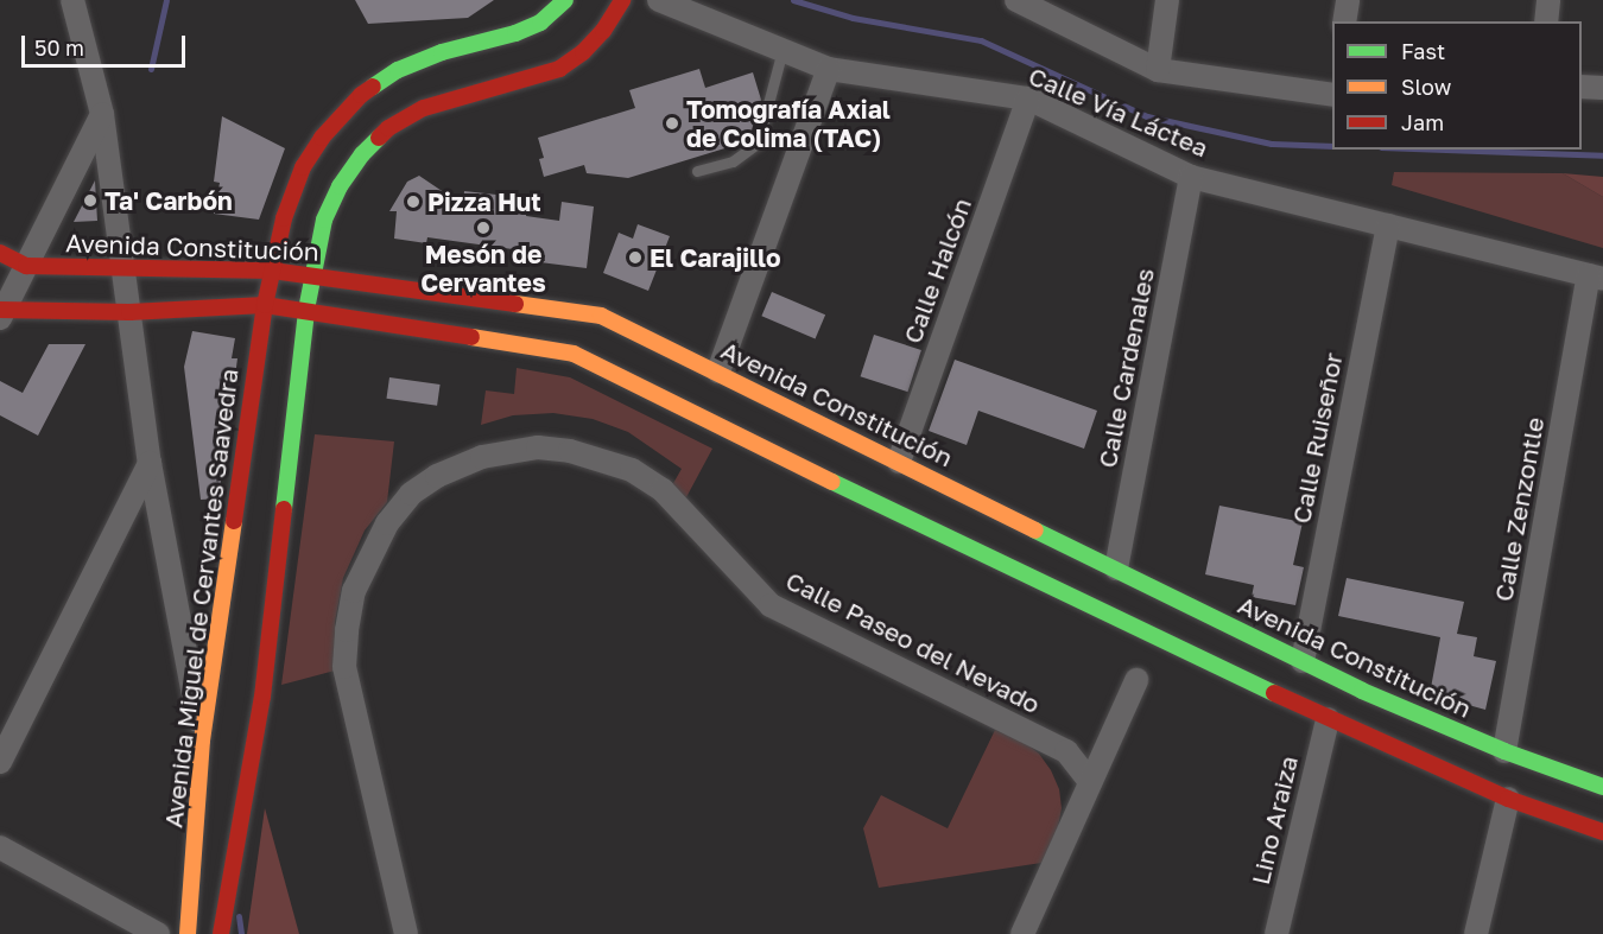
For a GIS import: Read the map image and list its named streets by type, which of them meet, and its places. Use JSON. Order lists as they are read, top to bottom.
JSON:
{
  "streets": {
    "street": [
      "Calle Vía Láctea",
      "Avenida Constitución",
      "Calle Halcón",
      "Calle Cardenales",
      "Calle Ruiseñor",
      "Calle Zenzontle",
      "Avenida Miguel de Cervantes Saavedra",
      "Calle Paseo del Nevado",
      "Lino Araiza"
    ]
  },
  "crossings": [
    ["Calle Vía Láctea", "Calle Halcón"],
    ["Calle Vía Láctea", "Calle Cardenales"],
    ["Calle Vía Láctea", "Calle Ruiseñor"],
    ["Calle Vía Láctea", "Calle Zenzontle"],
    ["Avenida Constitución", "Calle Halcón"],
    ["Avenida Constitución", "Calle Cardenales"],
    ["Avenida Constitución", "Calle Ruiseñor"],
    ["Avenida Constitución", "Calle Zenzontle"],
    ["Avenida Constitución", "Avenida Miguel de Cervantes Saavedra"]
  ],
  "places": [
    "Tomografía Axial de Colima (TAC)",
    "Ta' Carbón",
    "Pizza Hut",
    "Mesón de Cervantes",
    "El Carajillo"
  ],
  "legend": ["Fast", "Slow", "Jam"],
  "scale_bar": "50 m"
}
